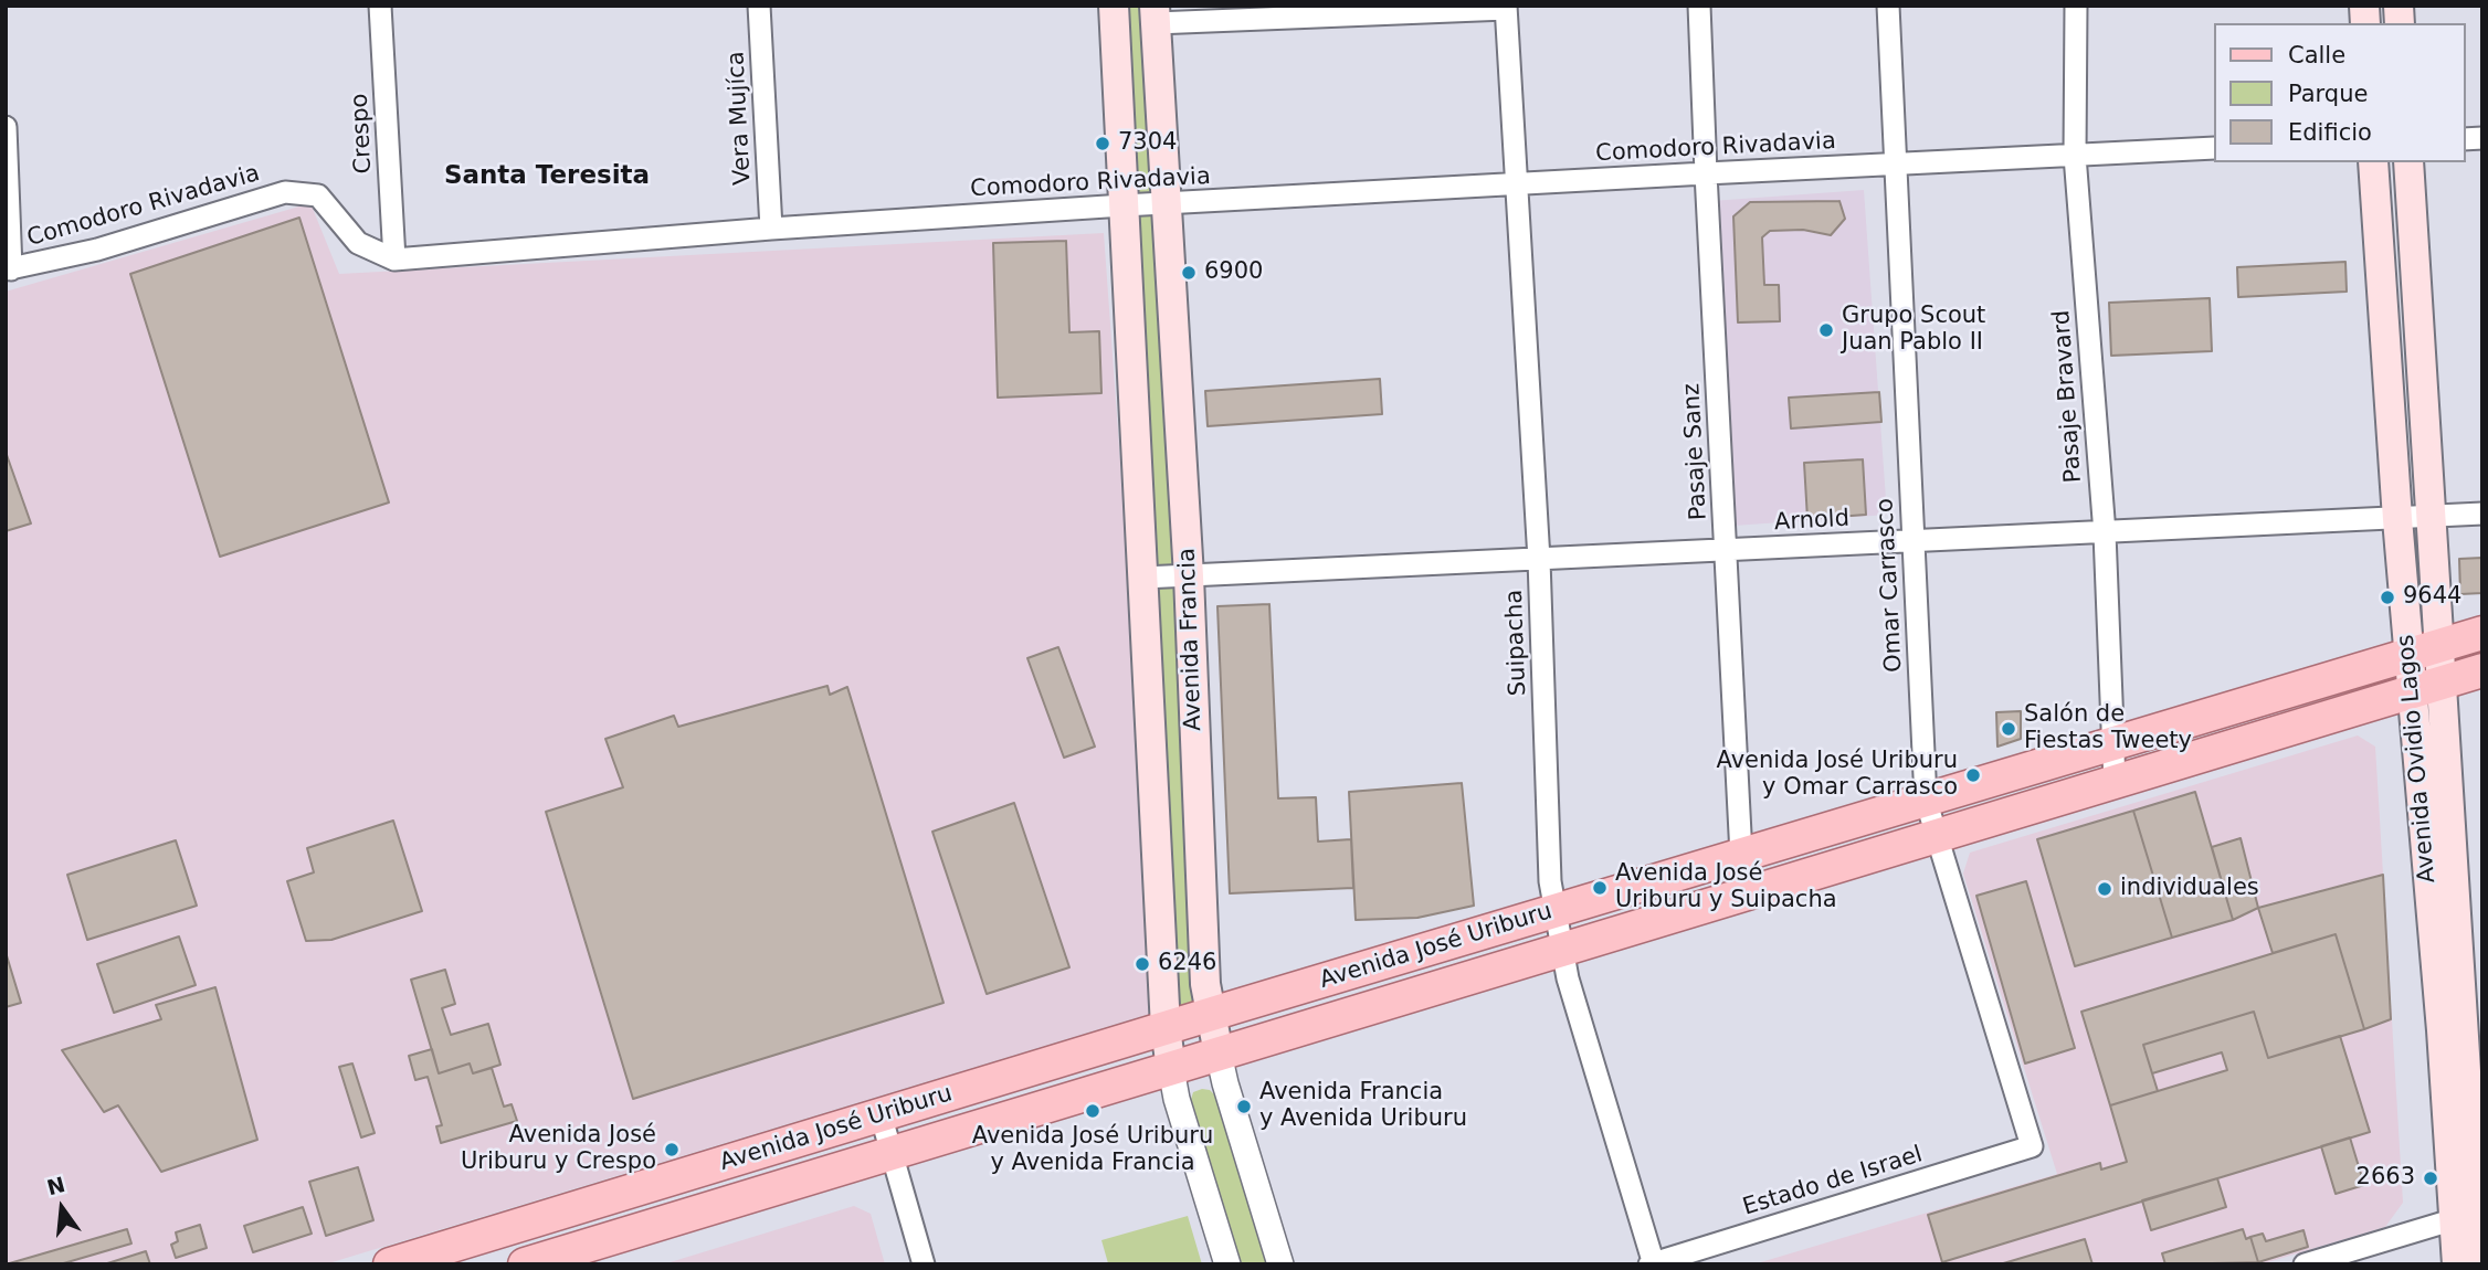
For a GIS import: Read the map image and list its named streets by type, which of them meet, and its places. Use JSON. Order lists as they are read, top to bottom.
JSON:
{
  "streets": {
    "main road": ["Avenida Francia", "Avenida Ovidio Lagos", "Avenida José Uriburu"],
    "street": [
      "Vera Mujíca",
      "Crespo",
      "Comodoro Rivadavia",
      "Pasaje Bravard",
      "Pasaje Sanz",
      "Arnold",
      "Omar Carrasco",
      "Suipacha",
      "Estado de Israel"
    ]
  },
  "crossings": [
    ["Vera Mujíca", "Comodoro Rivadavia"],
    ["Crespo", "Comodoro Rivadavia"],
    ["Comodoro Rivadavia", "Pasaje Bravard"],
    ["Comodoro Rivadavia", "Pasaje Sanz"],
    ["Comodoro Rivadavia", "Omar Carrasco"],
    ["Comodoro Rivadavia", "Avenida Francia"],
    ["Comodoro Rivadavia", "Suipacha"],
    ["Pasaje Bravard", "Arnold"],
    ["Pasaje Bravard", "Avenida José Uriburu"],
    ["Pasaje Sanz", "Arnold"],
    ["Pasaje Sanz", "Avenida José Uriburu"],
    ["Arnold", "Omar Carrasco"],
    ["Arnold", "Avenida Francia"],
    ["Arnold", "Suipacha"],
    ["Arnold", "Avenida Ovidio Lagos"],
    ["Omar Carrasco", "Avenida José Uriburu"],
    ["Omar Carrasco", "Estado de Israel"],
    ["Avenida Francia", "Avenida José Uriburu"],
    ["Suipacha", "Avenida José Uriburu"],
    ["Suipacha", "Estado de Israel"],
    ["Avenida Ovidio Lagos", "Avenida José Uriburu"]
  ],
  "districts": ["Santa Teresita"],
  "places": [
    "7304",
    "6900",
    "Grupo Scout Juan Pablo II",
    "9644",
    "Salón de Fiestas Tweety",
    "Avenida José Uriburu y Omar Carrasco",
    "Avenida José Uriburu y Suipacha",
    "individuales",
    "6246",
    "Avenida Francia y Avenida Uriburu",
    "Avenida José Uriburu y Avenida Francia",
    "Avenida José Uriburu y Crespo",
    "2663"
  ],
  "legend": ["Calle", "Parque", "Edificio"],
  "north": "top"
}
